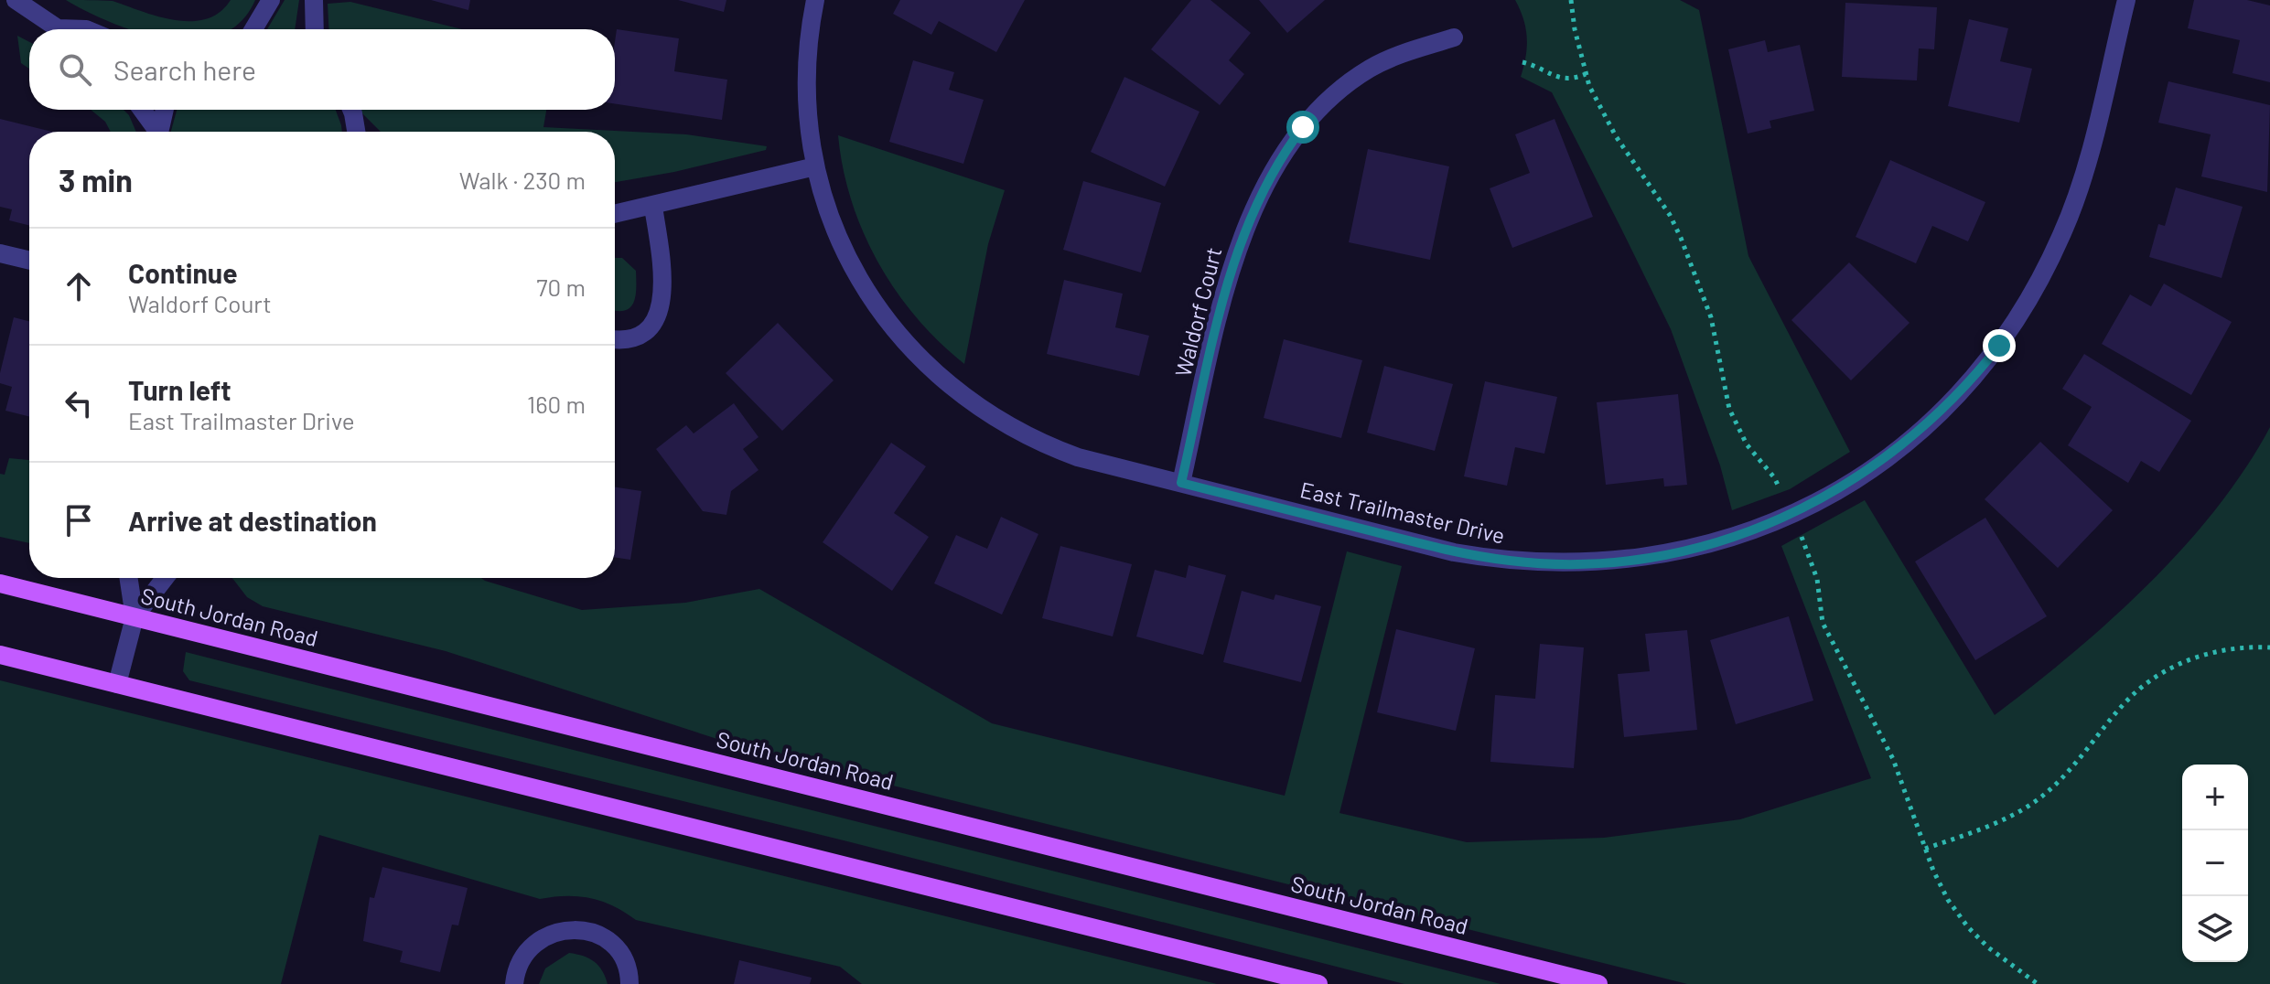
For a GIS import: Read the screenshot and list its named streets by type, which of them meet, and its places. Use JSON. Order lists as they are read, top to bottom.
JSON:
{
  "streets": {
    "main road": ["South Jordan Road"],
    "street": ["Waldorf Court", "East Trailmaster Drive"]
  },
  "crossings": [
    ["Waldorf Court", "East Trailmaster Drive"]
  ],
  "page": {
    "search": "Search here",
    "heading": ["3 min", "Walk · 230 m"],
    "list": [
      ["Continue", "Waldorf Court", "70 m"],
      ["Turn left", "East Trailmaster Drive", "160 m"],
      "Arrive at destination"
    ],
    "map_buttons": ["+", "−"]
  }
}
